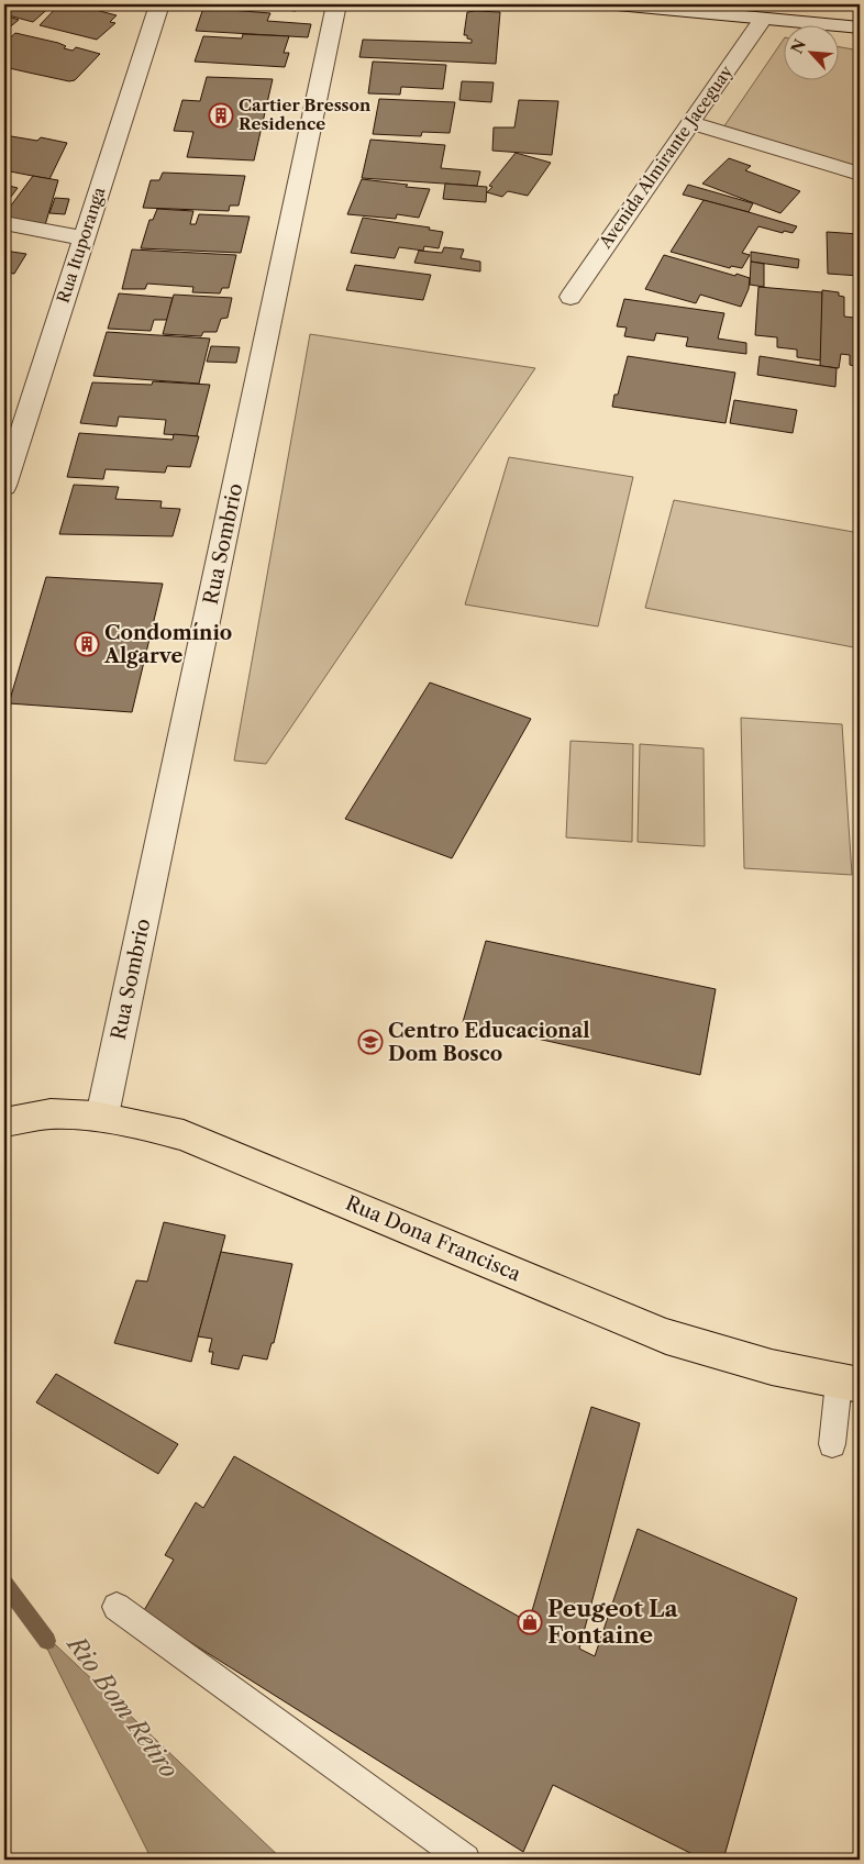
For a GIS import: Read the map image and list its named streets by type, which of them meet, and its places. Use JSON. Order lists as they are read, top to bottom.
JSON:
{
  "streets": {
    "main road": ["Rua Dona Francisca"],
    "street": ["Avenida Almirante Jaceguay", "Rua Ituporanga", "Rua Sombrio"]
  },
  "crossings": [
    ["Rua Sombrio", "Rua Dona Francisca"]
  ],
  "water": ["Rio Bom Retiro"],
  "places": {
    "building": ["Cartier Bresson Residence", "Condomínio Algarve"],
    "school or university": ["Centro Educacional Dom Bosco"],
    "shop": ["Peugeot La Fontaine"]
  },
  "north": "top left"
}
